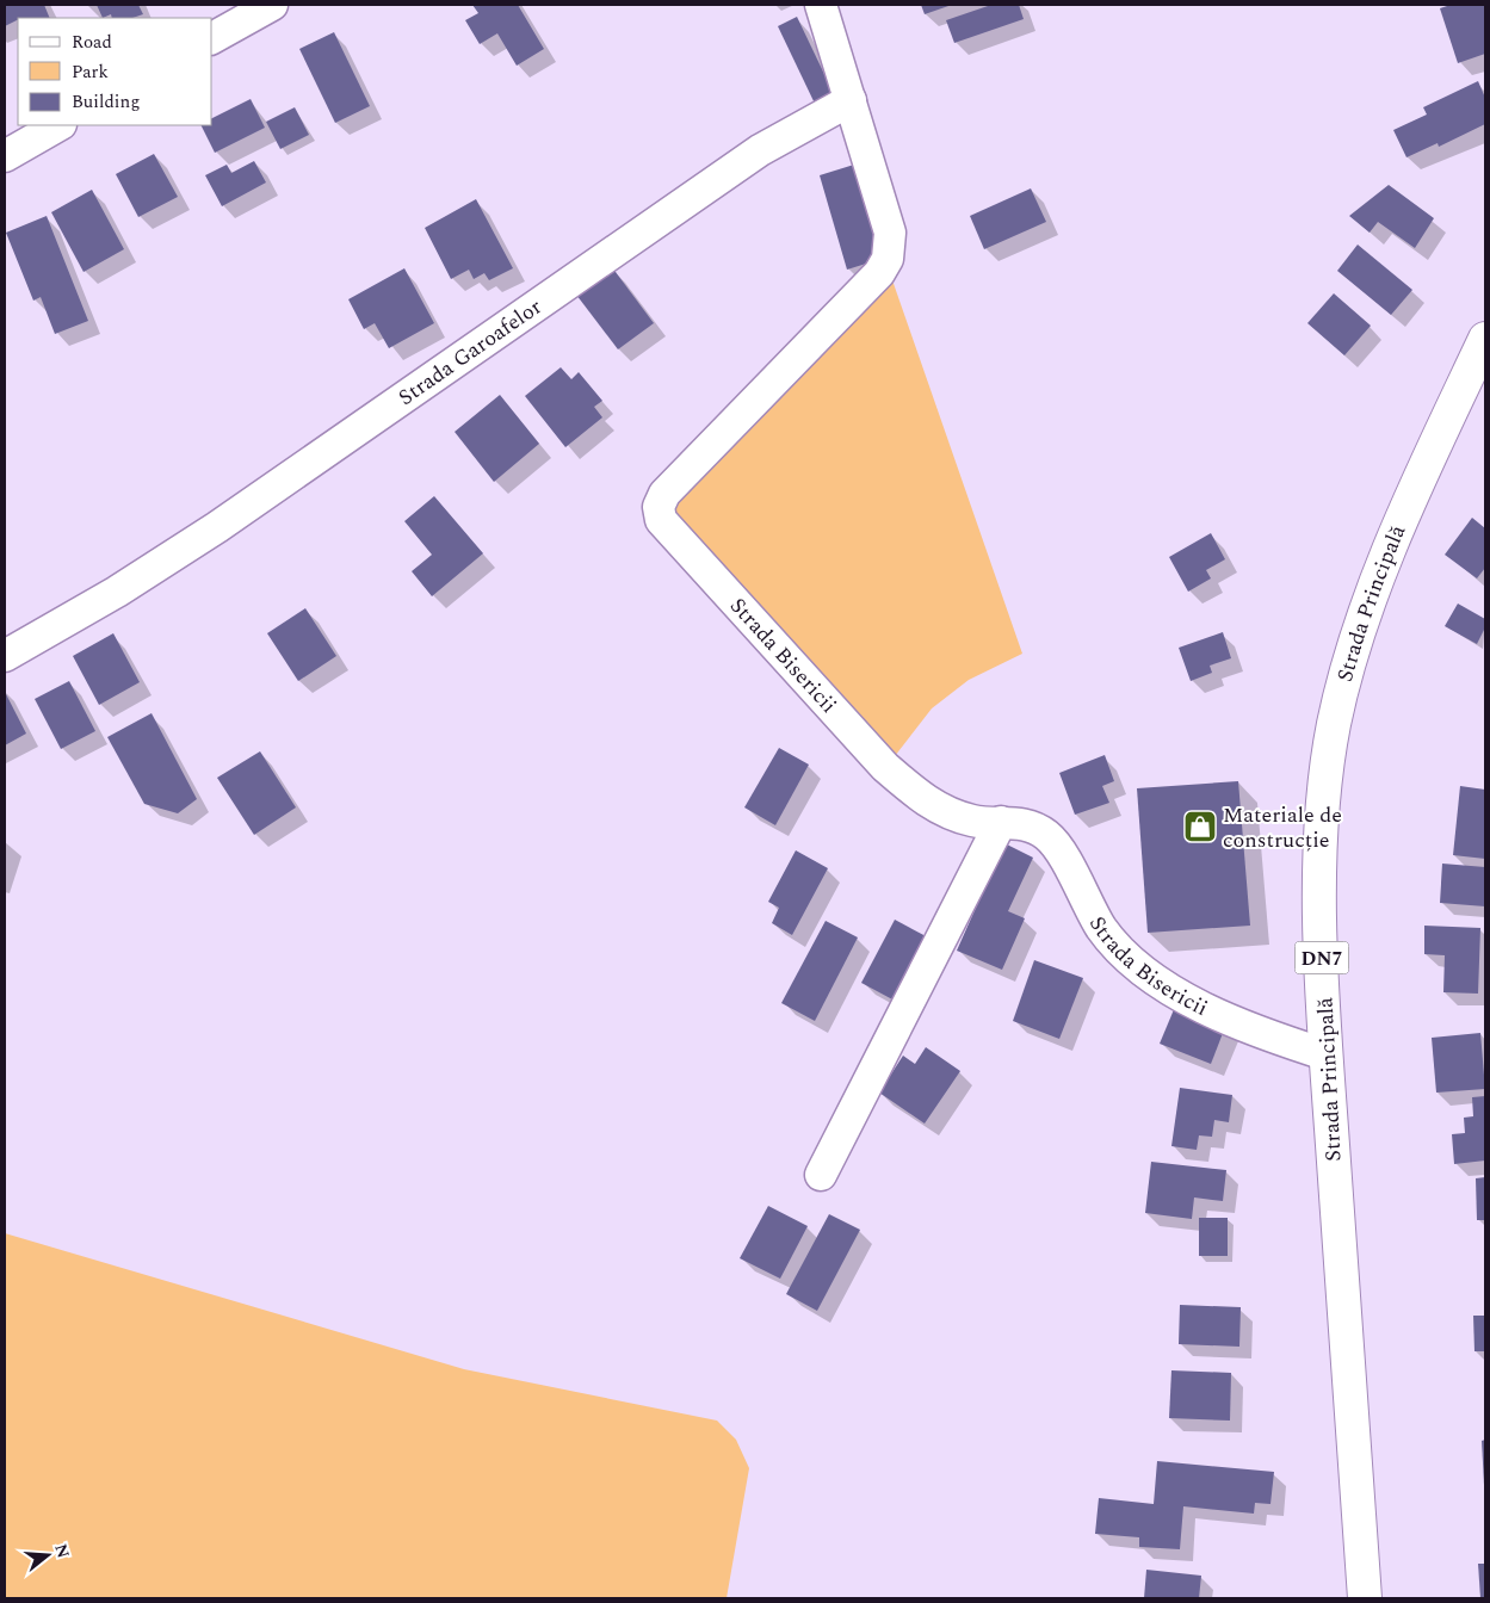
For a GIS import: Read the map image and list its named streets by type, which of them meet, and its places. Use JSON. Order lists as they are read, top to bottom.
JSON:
{
  "streets": {
    "highway": ["Strada Principală", "DN7"],
    "street": ["Strada Garoafelor", "Strada Bisericii"]
  },
  "crossings": [
    ["Strada Garoafelor", "Strada Bisericii"],
    ["Strada Principală", "Strada Bisericii"]
  ],
  "places": {
    "shop": ["Materiale de construcție"]
  },
  "legend": ["Road", "Park", "Building"],
  "north": "right"
}
